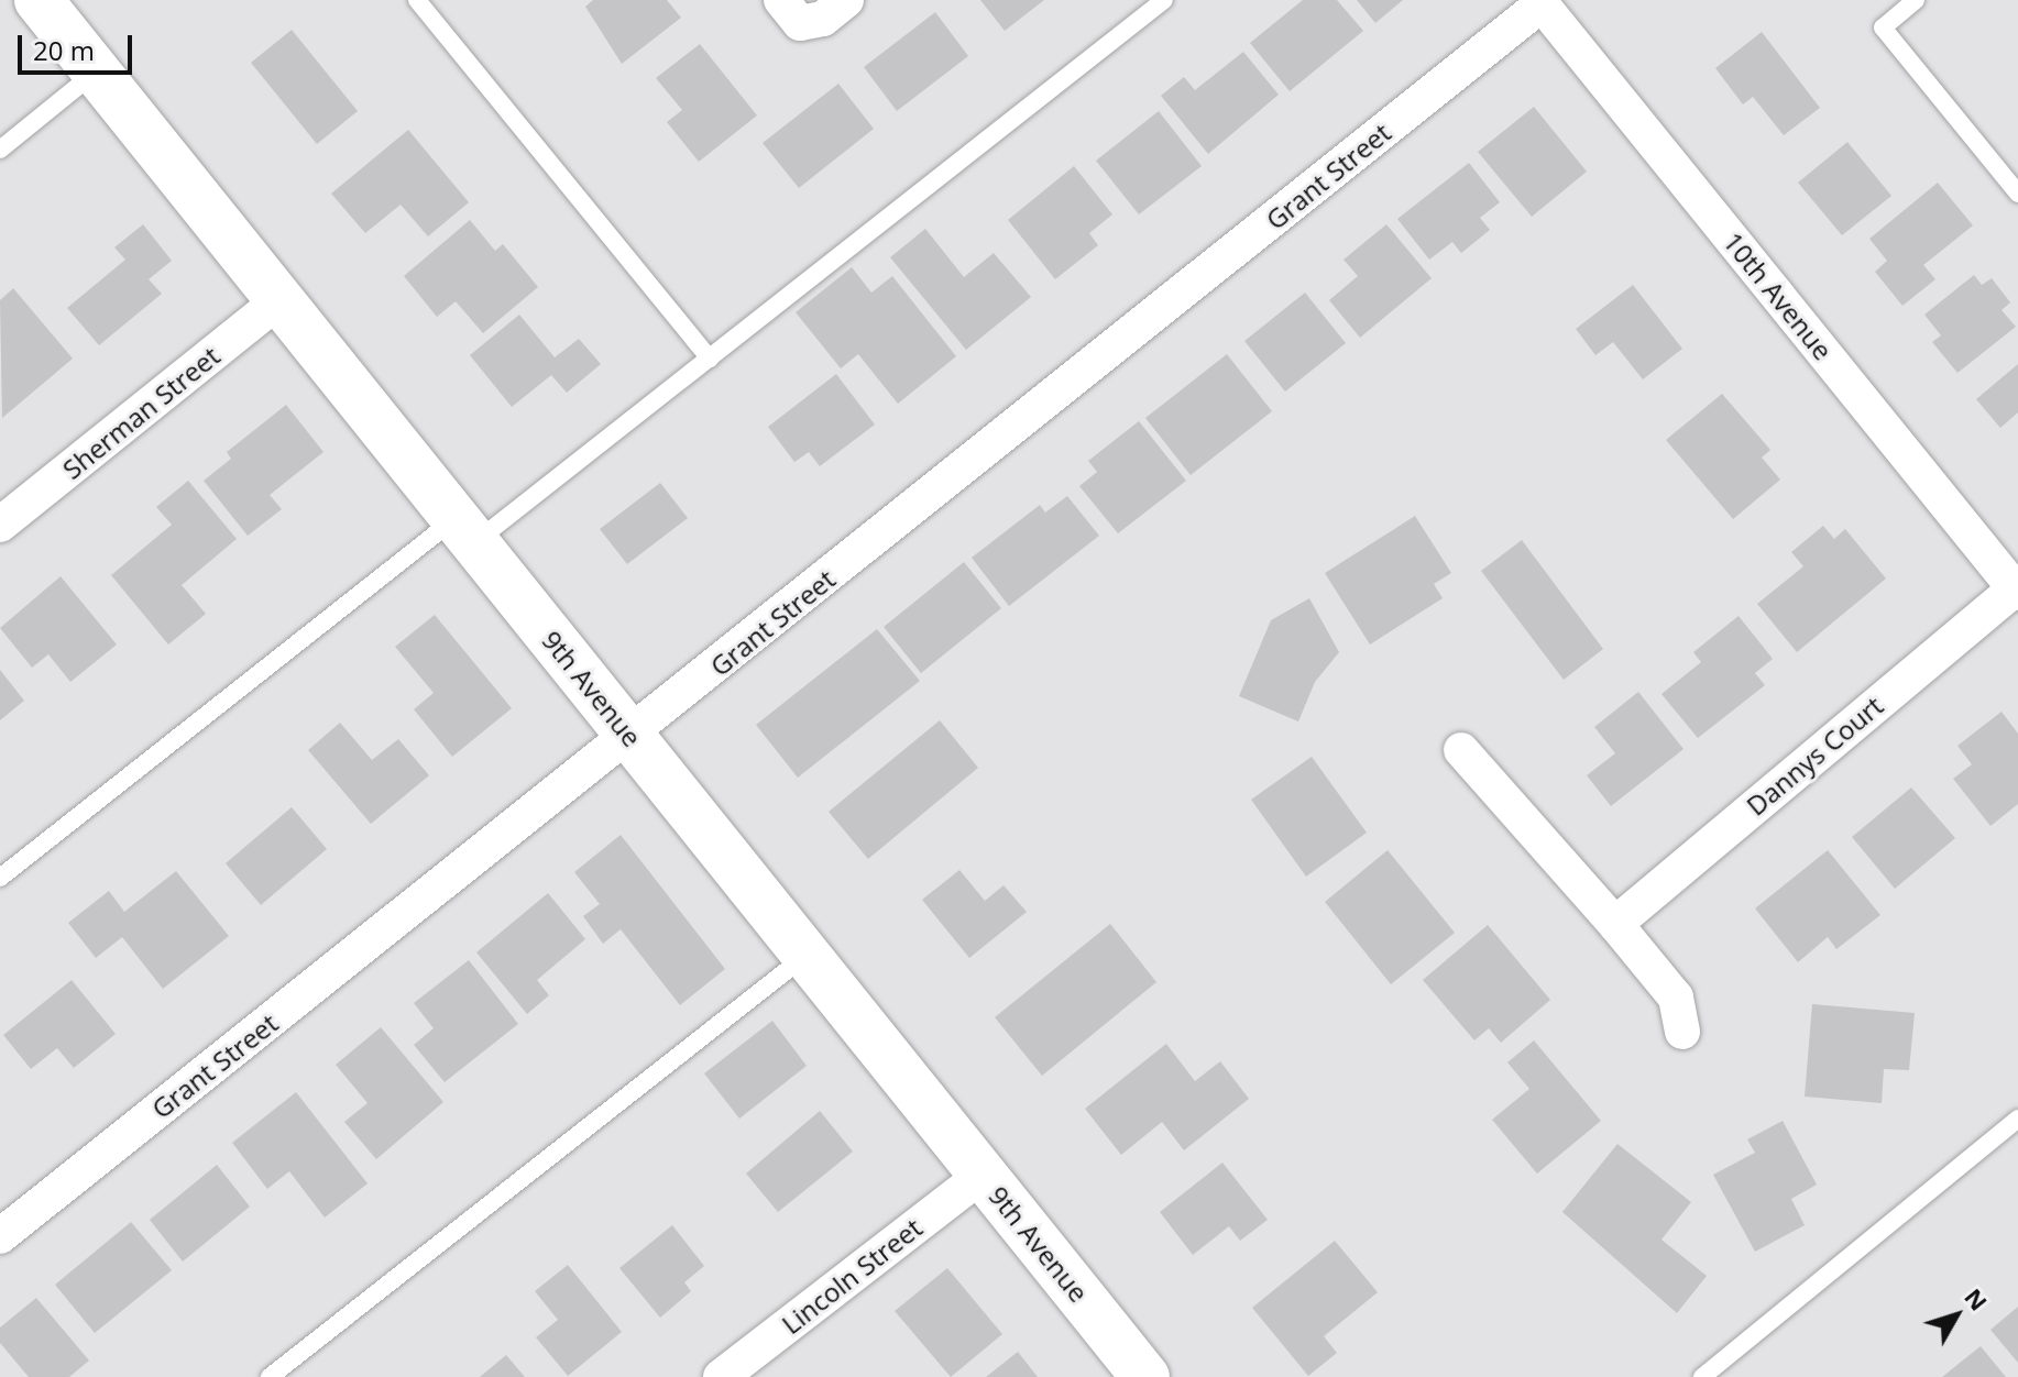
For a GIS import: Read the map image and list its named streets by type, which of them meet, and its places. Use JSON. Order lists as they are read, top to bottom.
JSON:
{
  "streets": {
    "main road": ["9th Avenue"],
    "street": [
      "Grant Street",
      "10th Avenue",
      "Sherman Street",
      "Dannys Court",
      "Lincoln Street"
    ]
  },
  "crossings": [
    ["Grant Street", "10th Avenue"],
    ["Grant Street", "9th Avenue"],
    ["10th Avenue", "Dannys Court"],
    ["Sherman Street", "9th Avenue"],
    ["9th Avenue", "Lincoln Street"]
  ],
  "scale_bar": "20 m",
  "north": "top right"
}
